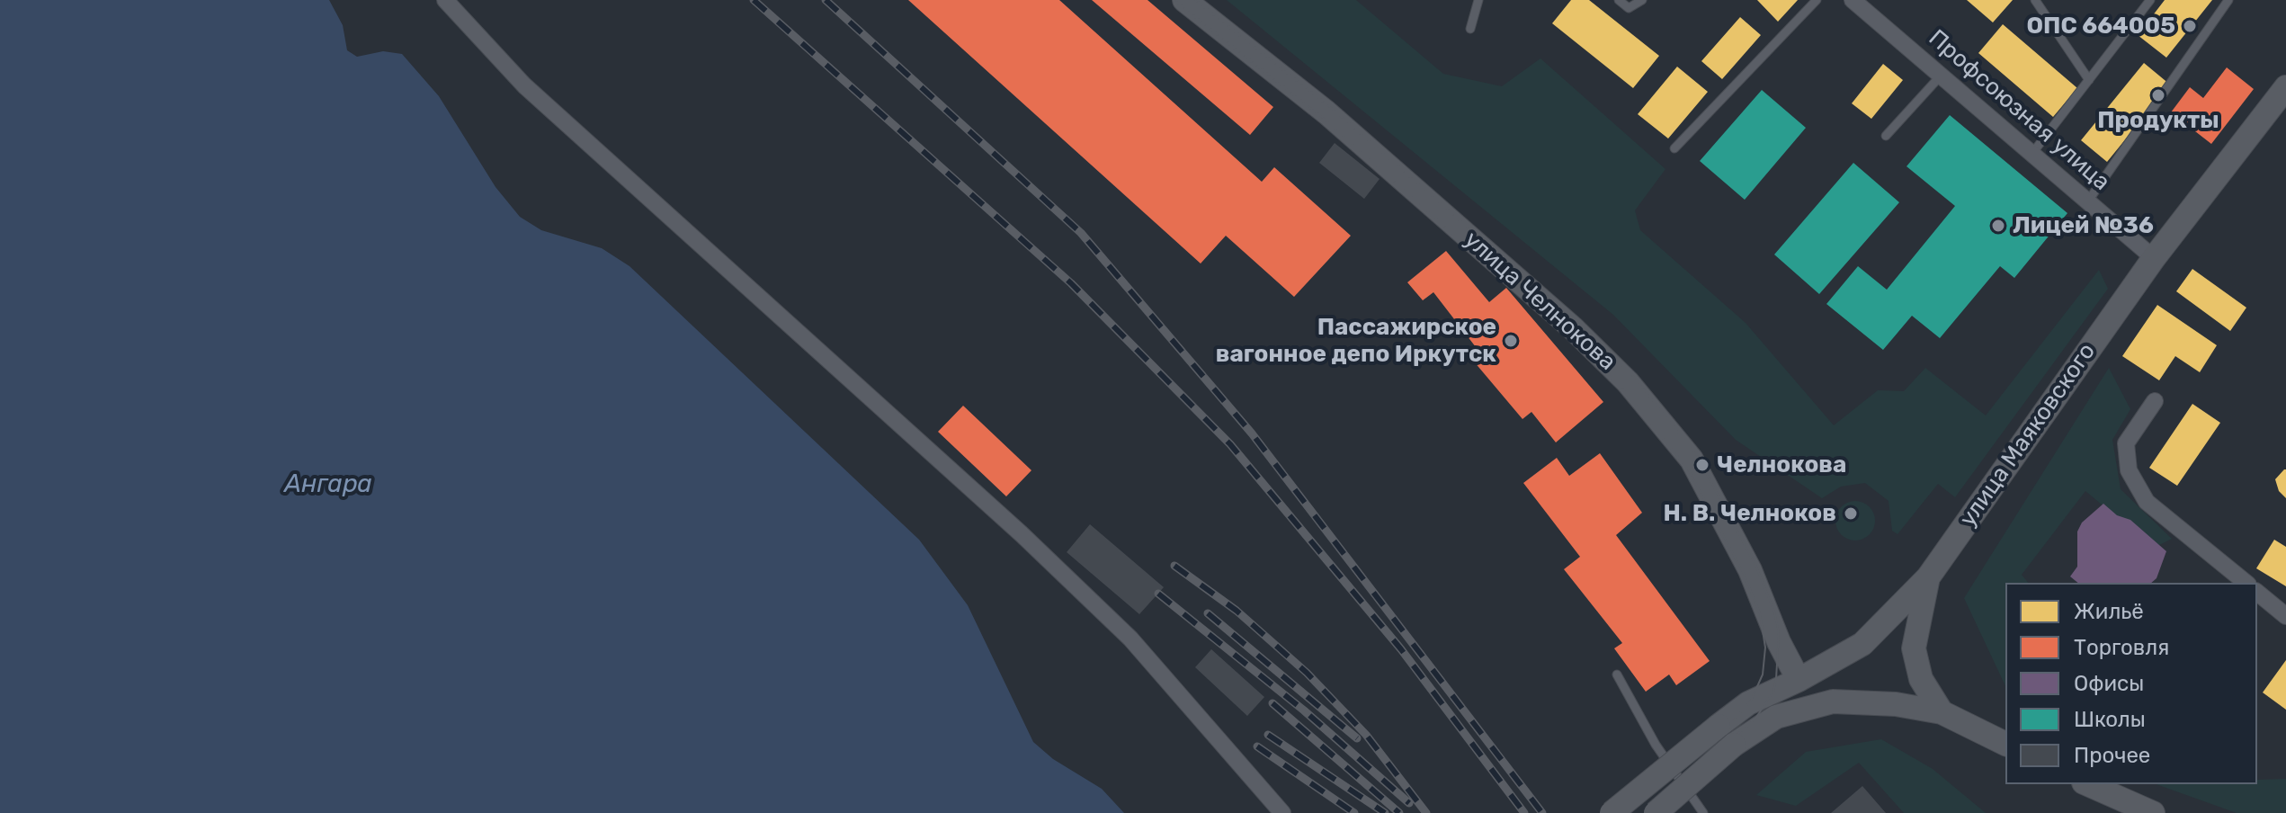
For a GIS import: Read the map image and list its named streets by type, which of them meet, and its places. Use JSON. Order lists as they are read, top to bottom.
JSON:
{
  "streets": {
    "main road": ["улица Челнокова", "улица Маяковского"],
    "street": ["Профсоюзная улица"]
  },
  "crossings": [
    ["Профсоюзная улица", "улица Маяковского"],
    ["улица Челнокова", "улица Маяковского"]
  ],
  "water": ["Ангара"],
  "places": [
    "ОПС 664005",
    "Продукты",
    "Лицей №36",
    "Пассажирское вагонное депо Иркутск",
    "Челнокова",
    "Н. В. Челноков"
  ],
  "legend": [
    "Жильё",
    "Торговля",
    "Офисы",
    "Школы",
    "Прочее"
  ]
}
